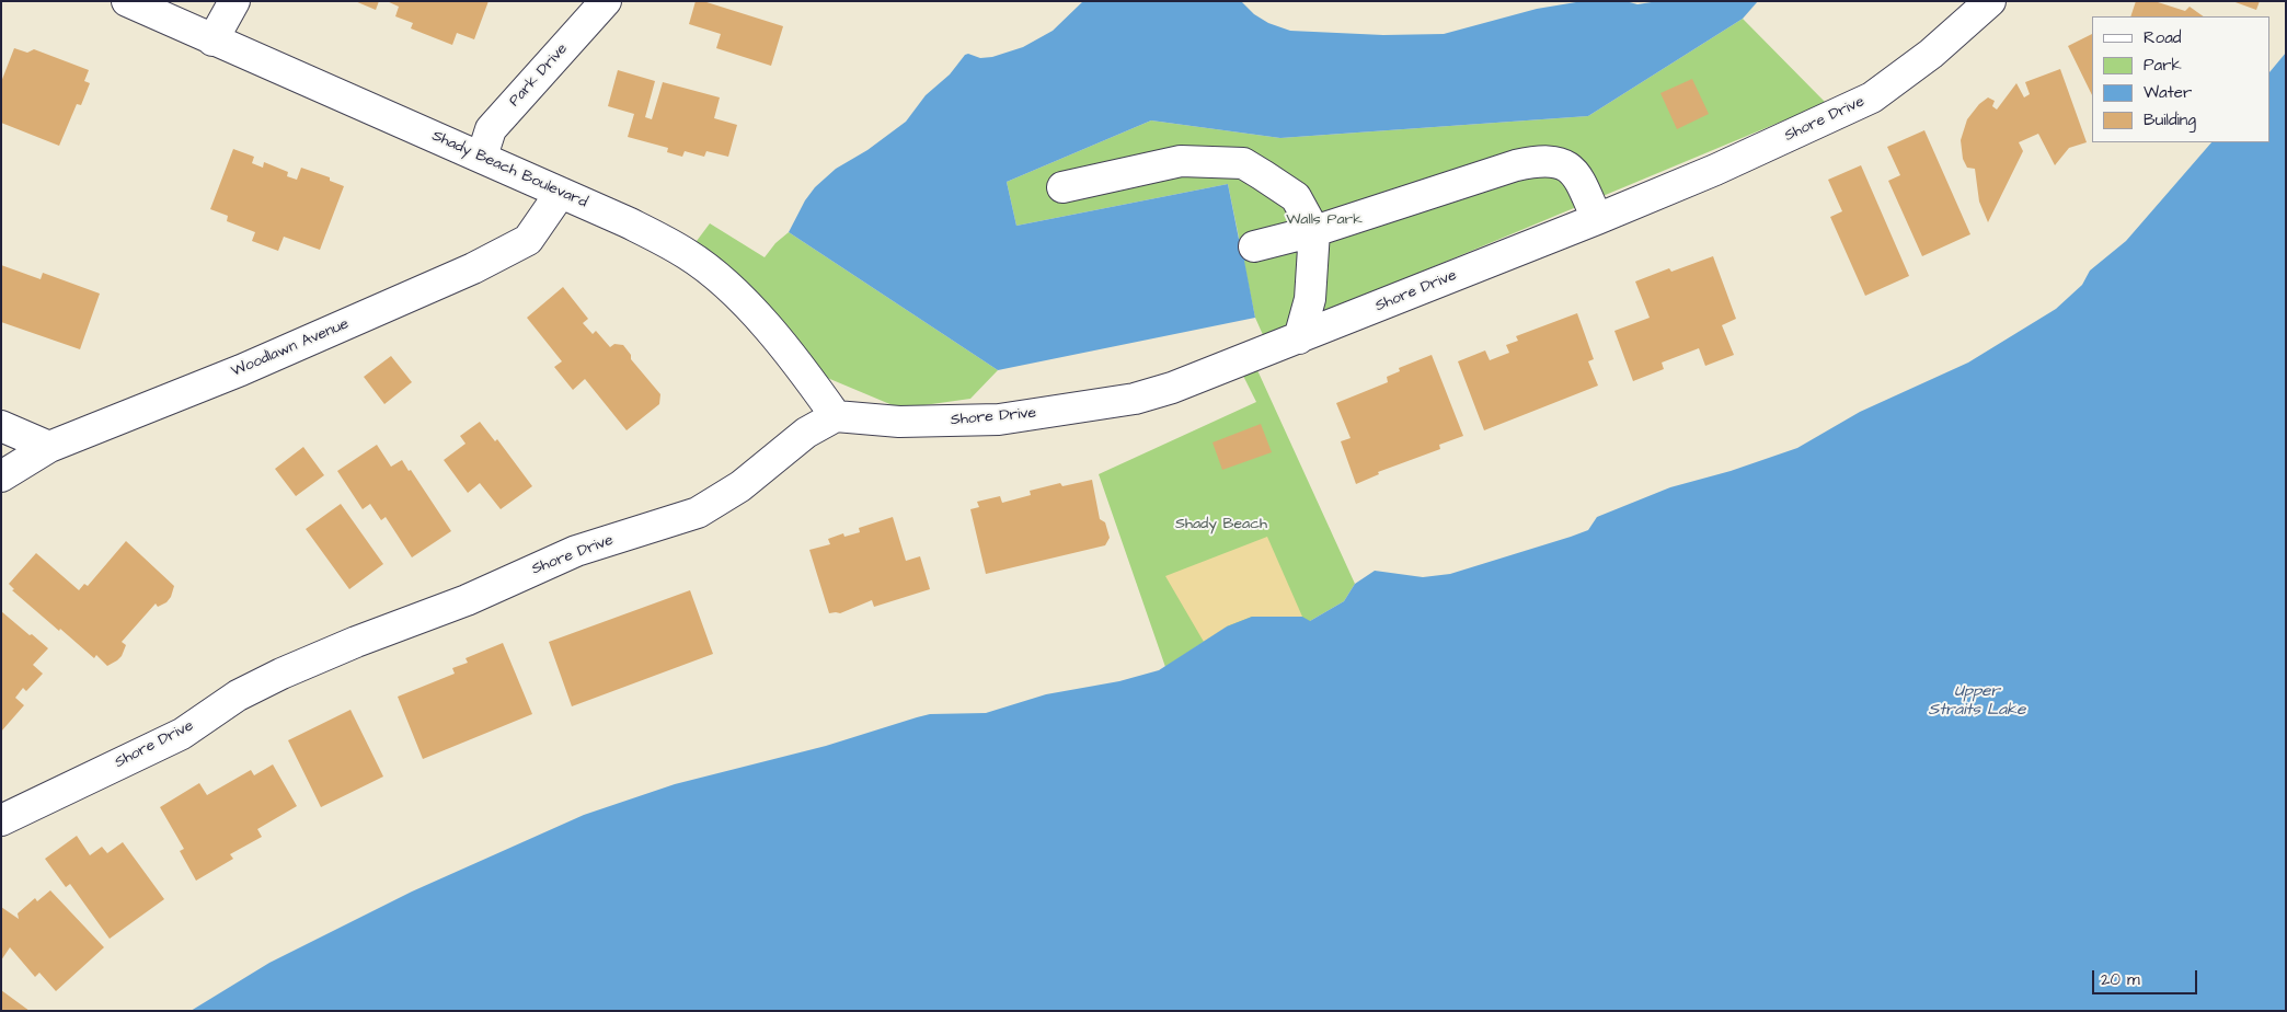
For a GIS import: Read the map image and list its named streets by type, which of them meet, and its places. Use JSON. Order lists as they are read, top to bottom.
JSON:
{
  "streets": {
    "street": [
      "Park Drive",
      "Shore Drive",
      "Shady Beach Boulevard",
      "Woodlawn Avenue"
    ]
  },
  "crossings": [
    ["Park Drive", "Shady Beach Boulevard"],
    ["Shore Drive", "Shady Beach Boulevard"],
    ["Shady Beach Boulevard", "Woodlawn Avenue"]
  ],
  "water": ["Upper Straits Lake"],
  "parks": ["Walls Park", "Shady Beach"],
  "legend": [
    "Road",
    "Park",
    "Water",
    "Building"
  ],
  "scale_bar": "20 m"
}
